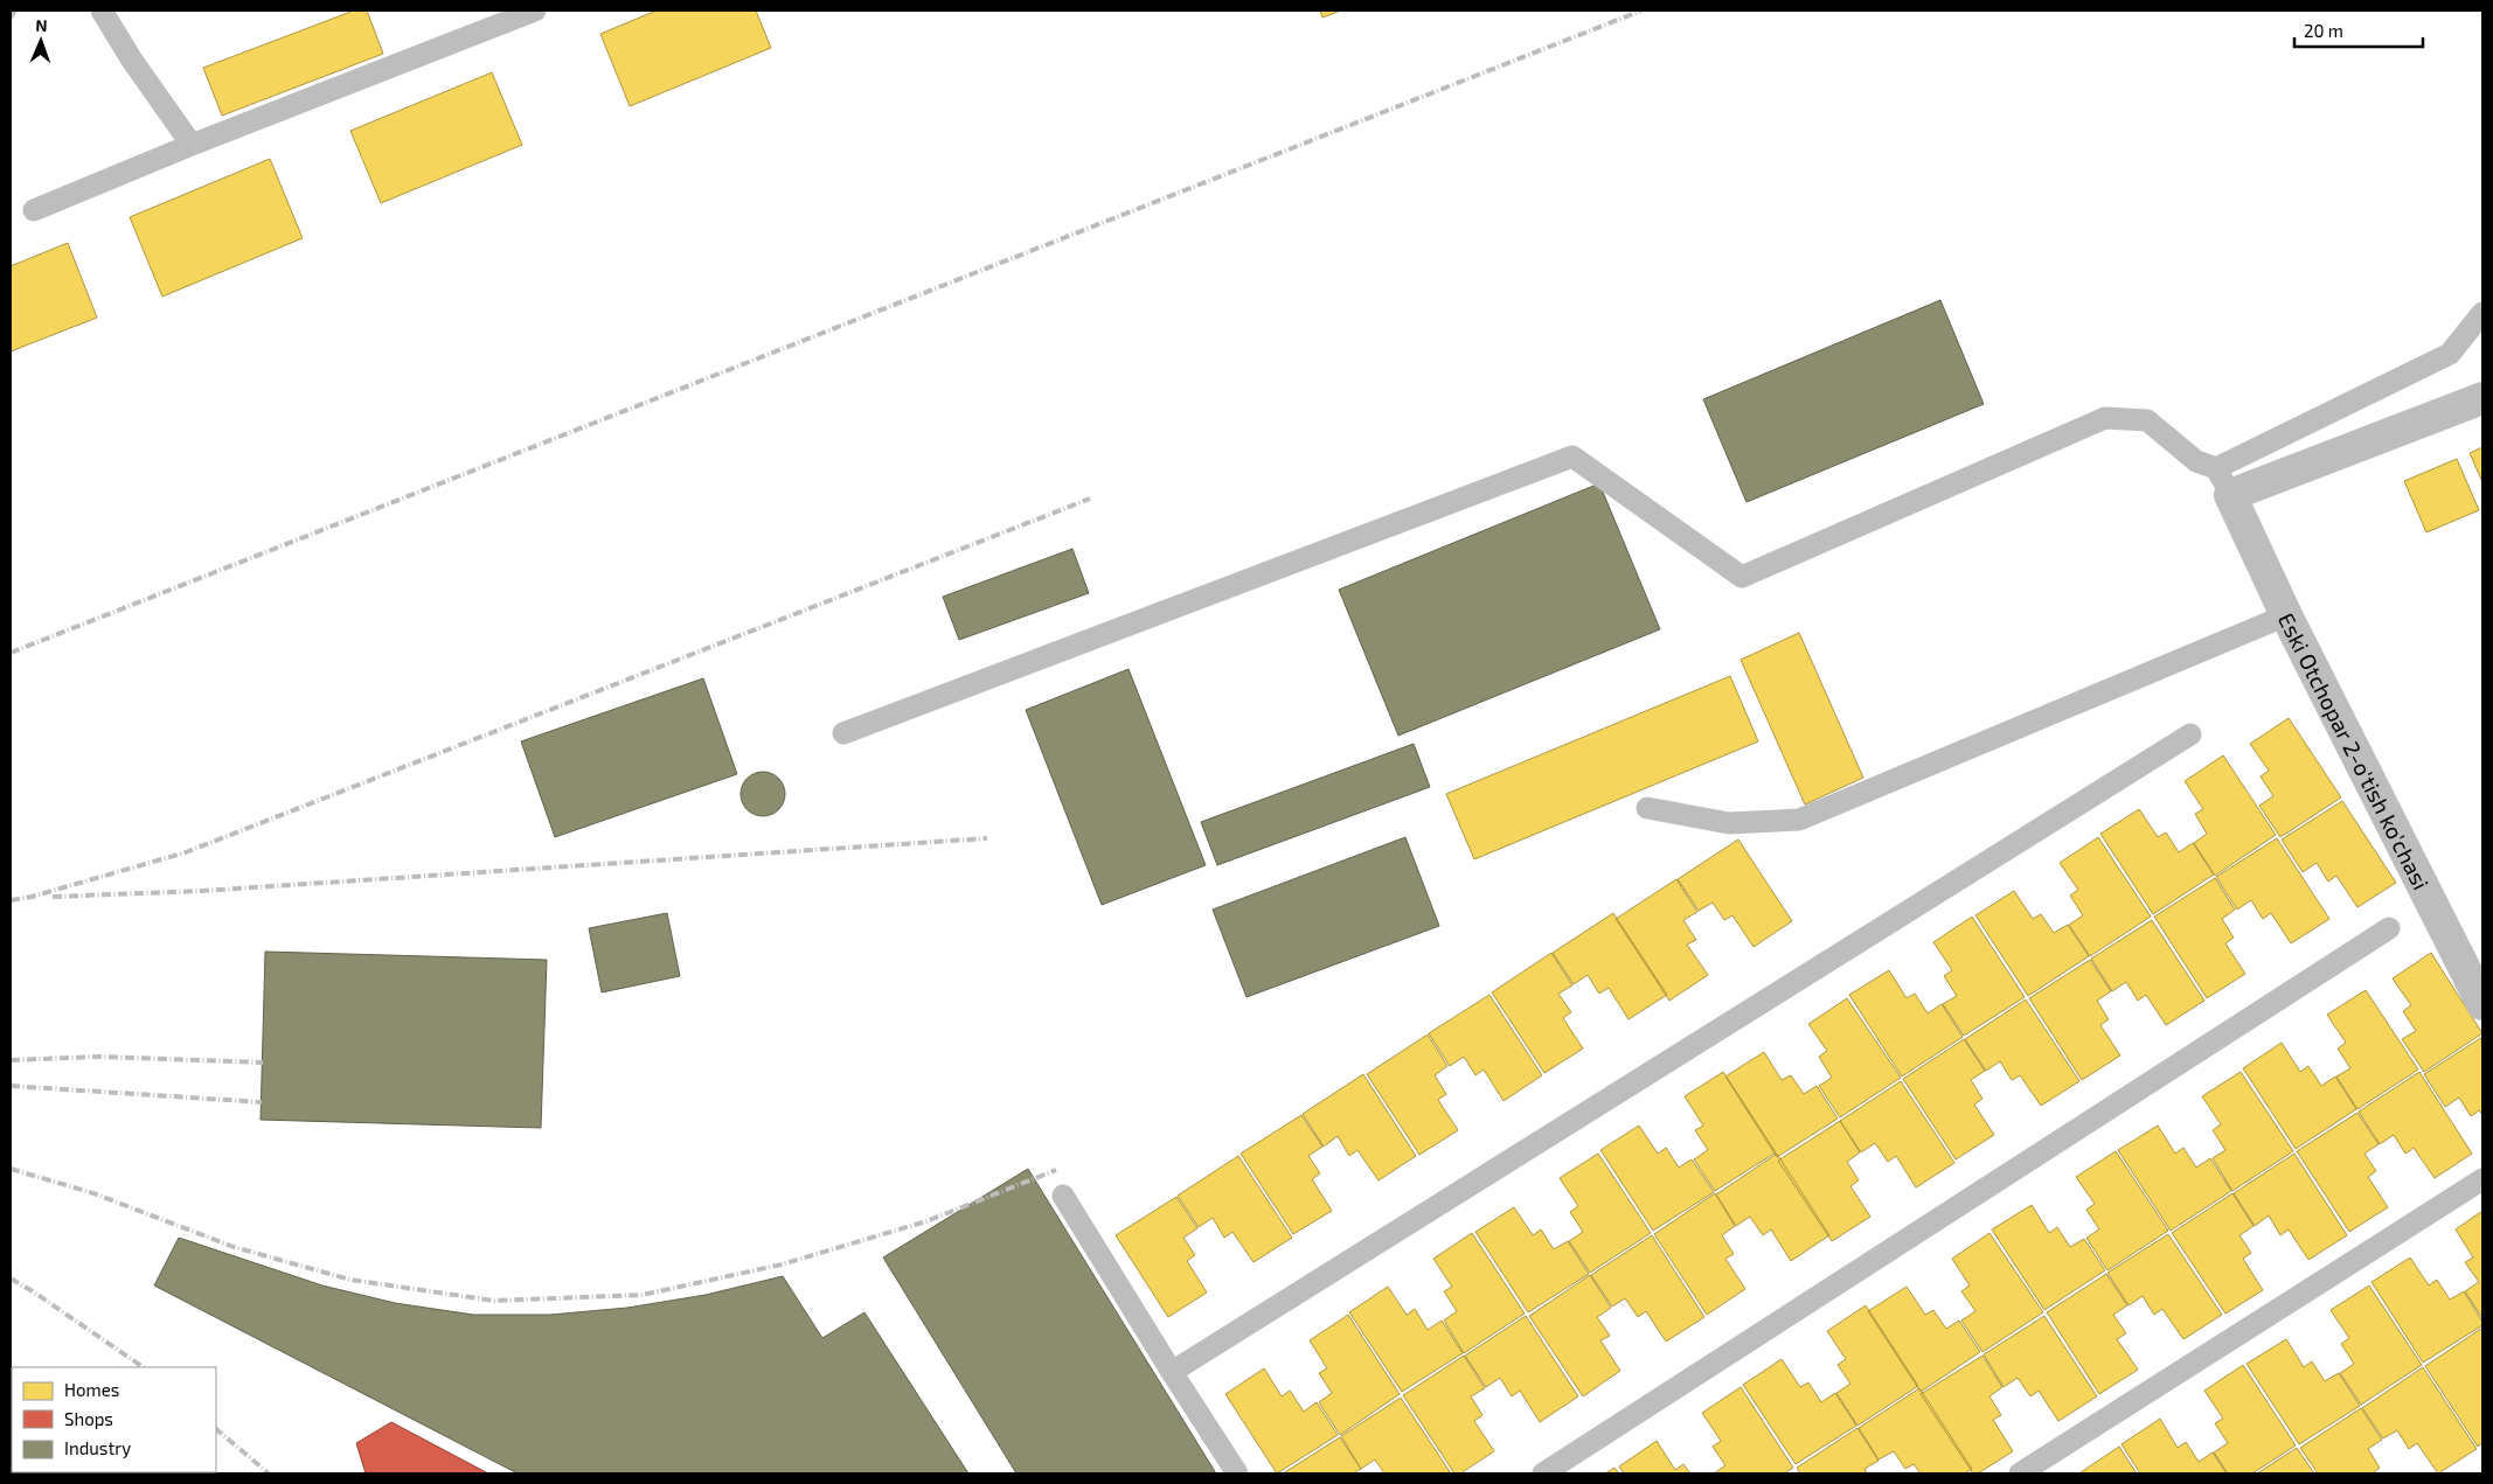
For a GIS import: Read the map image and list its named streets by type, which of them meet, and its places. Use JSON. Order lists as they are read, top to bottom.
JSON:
{
  "streets": {
    "street": ["Eski Otchopar 2-o'tish ko'chasi"]
  },
  "legend": ["Homes", "Shops", "Industry"],
  "scale_bar": "20 m",
  "north": "top"
}
